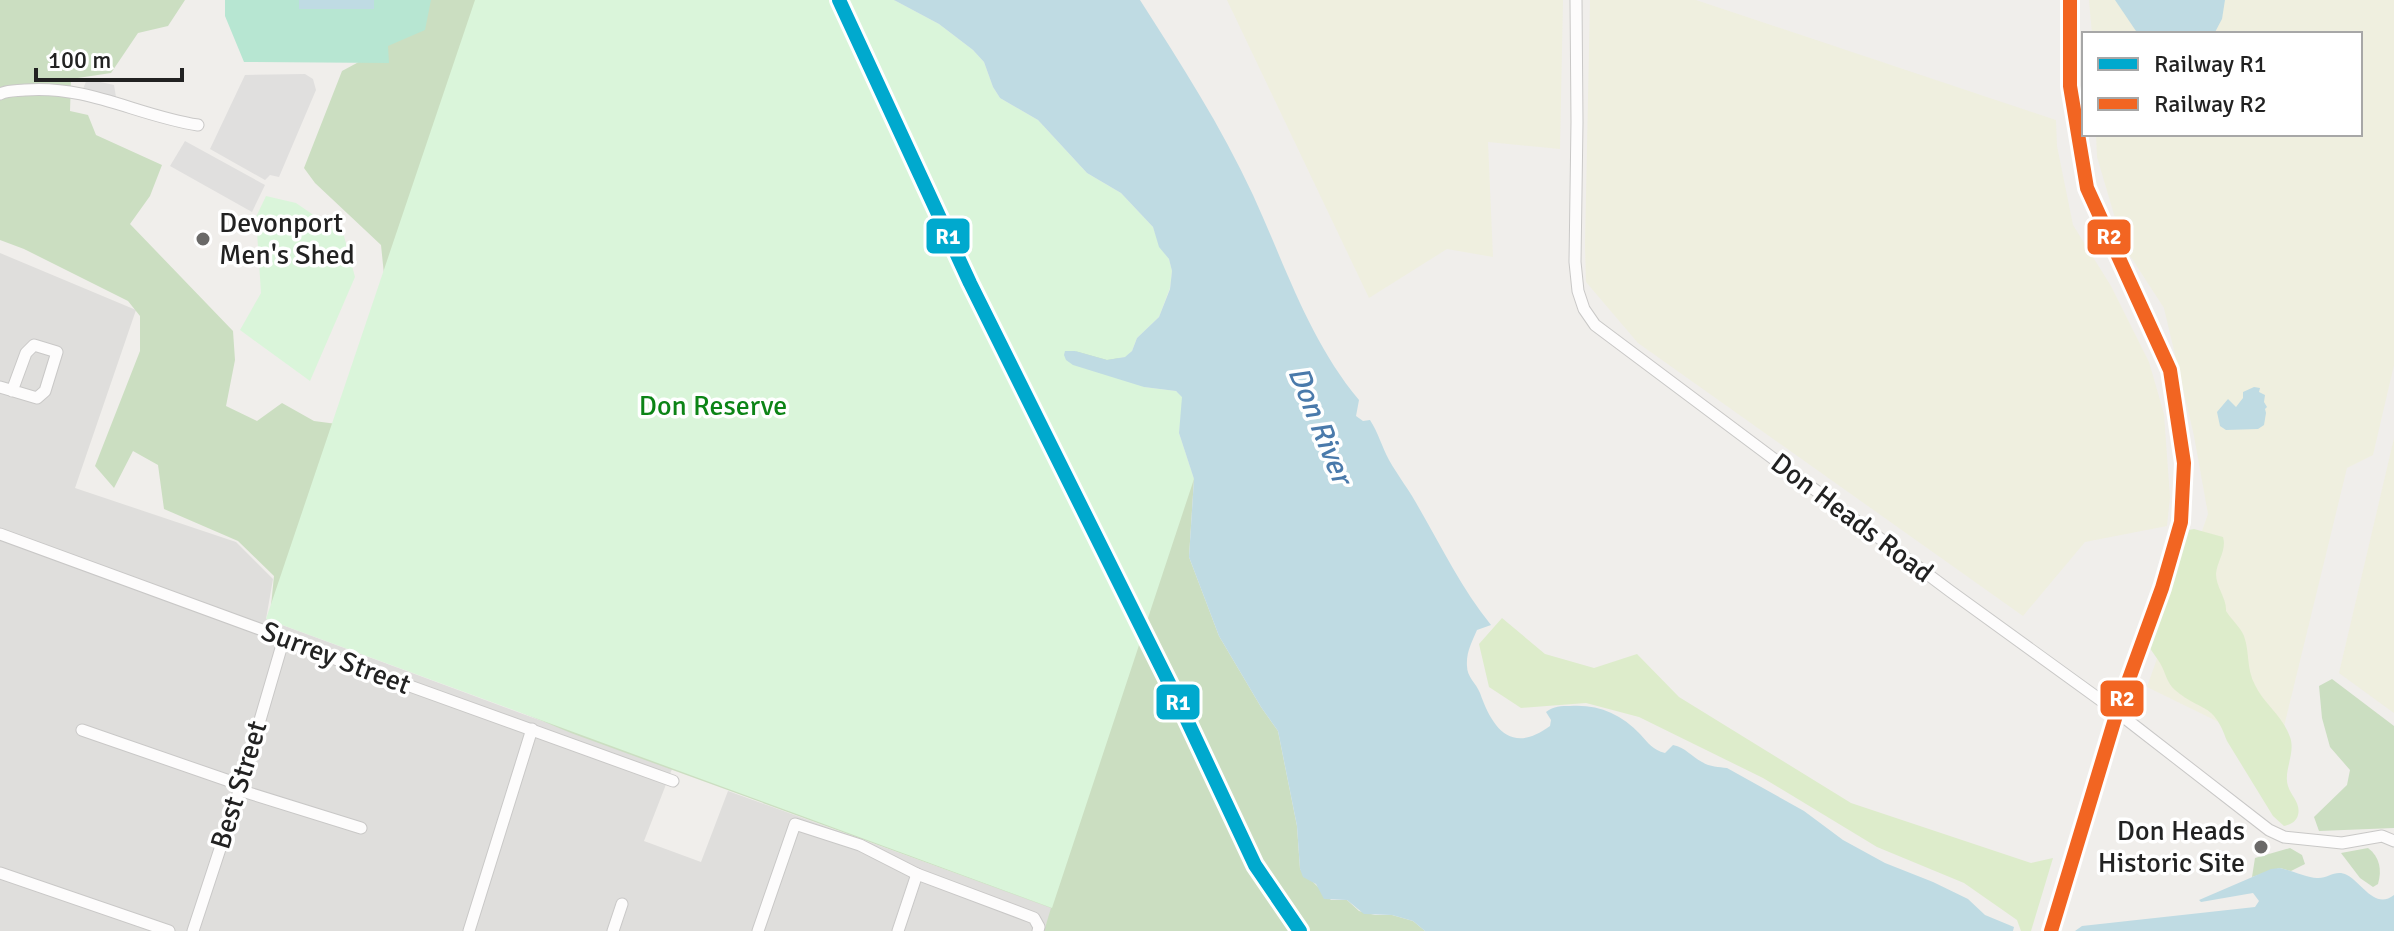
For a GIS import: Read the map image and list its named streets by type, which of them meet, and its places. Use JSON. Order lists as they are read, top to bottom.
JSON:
{
  "streets": {
    "street": ["Don Heads Road", "Surrey Street", "Best Street"]
  },
  "crossings": [
    ["Surrey Street", "Best Street"]
  ],
  "water": ["Don River"],
  "parks": ["Don Reserve"],
  "places": ["Devonport Men's Shed", "Don Heads Historic Site"],
  "lines": ["rail line R1", "rail line R2"],
  "legend": ["Railway R1", "Railway R2"],
  "scale_bar": "100 m"
}
